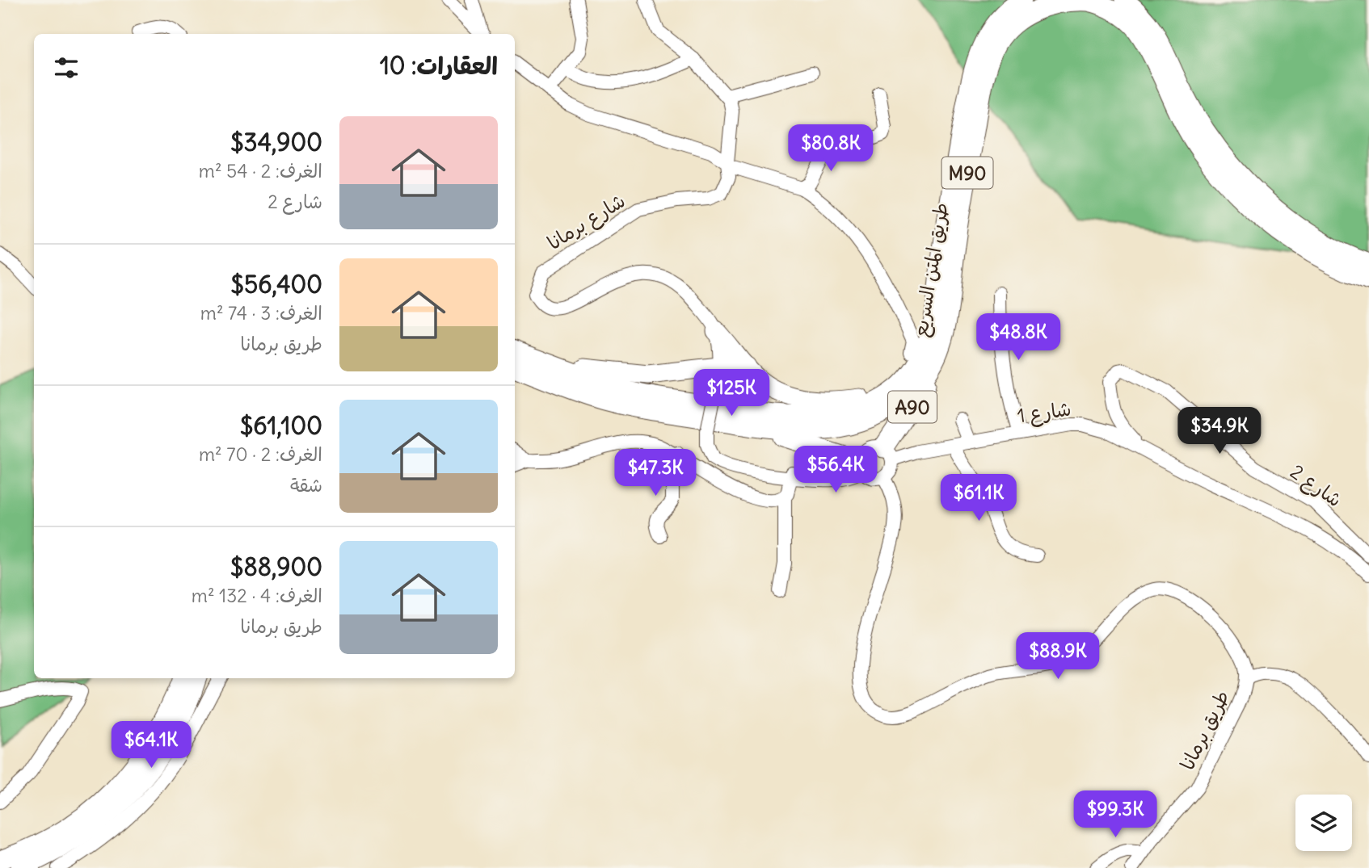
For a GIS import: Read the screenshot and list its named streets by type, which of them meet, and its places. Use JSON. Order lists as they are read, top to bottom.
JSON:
{
  "streets": {
    "highway": ["M90", "طريق المتن السريع", "A90"],
    "street": [
      "شارع برمانا",
      "شارع 1",
      "شارع 2",
      "طريق برمانا"
    ]
  },
  "crossings": [
    ["طريق المتن السريع", "A90"],
    ["A90", "شارع 1"],
    ["A90", "طريق برمانا"],
    ["شارع 1", "شارع 2"],
    ["شارع 1", "طريق برمانا"]
  ],
  "page": {
    "heading": "العقارات: 10",
    "list": [
      {
        "name": "$34,900",
        "note": "الغرف: 2 · 54 m² · شارع 2"
      },
      {
        "name": "$56,400",
        "note": "الغرف: 3 · 74 m² · طريق برمانا"
      },
      {
        "name": "$61,100",
        "note": "الغرف: 2 · 70 m² · شقة"
      },
      {
        "name": "$88,900",
        "note": "الغرف: 4 · 132 m² · طريق برمانا"
      }
    ],
    "price": [
      "$80.8K",
      "$48.8K",
      "$125K",
      "$34.9K",
      "$56.4K",
      "$47.3K",
      "$61.1K",
      "$88.9K",
      "$64.1K",
      "$99.3K"
    ]
  }
}
